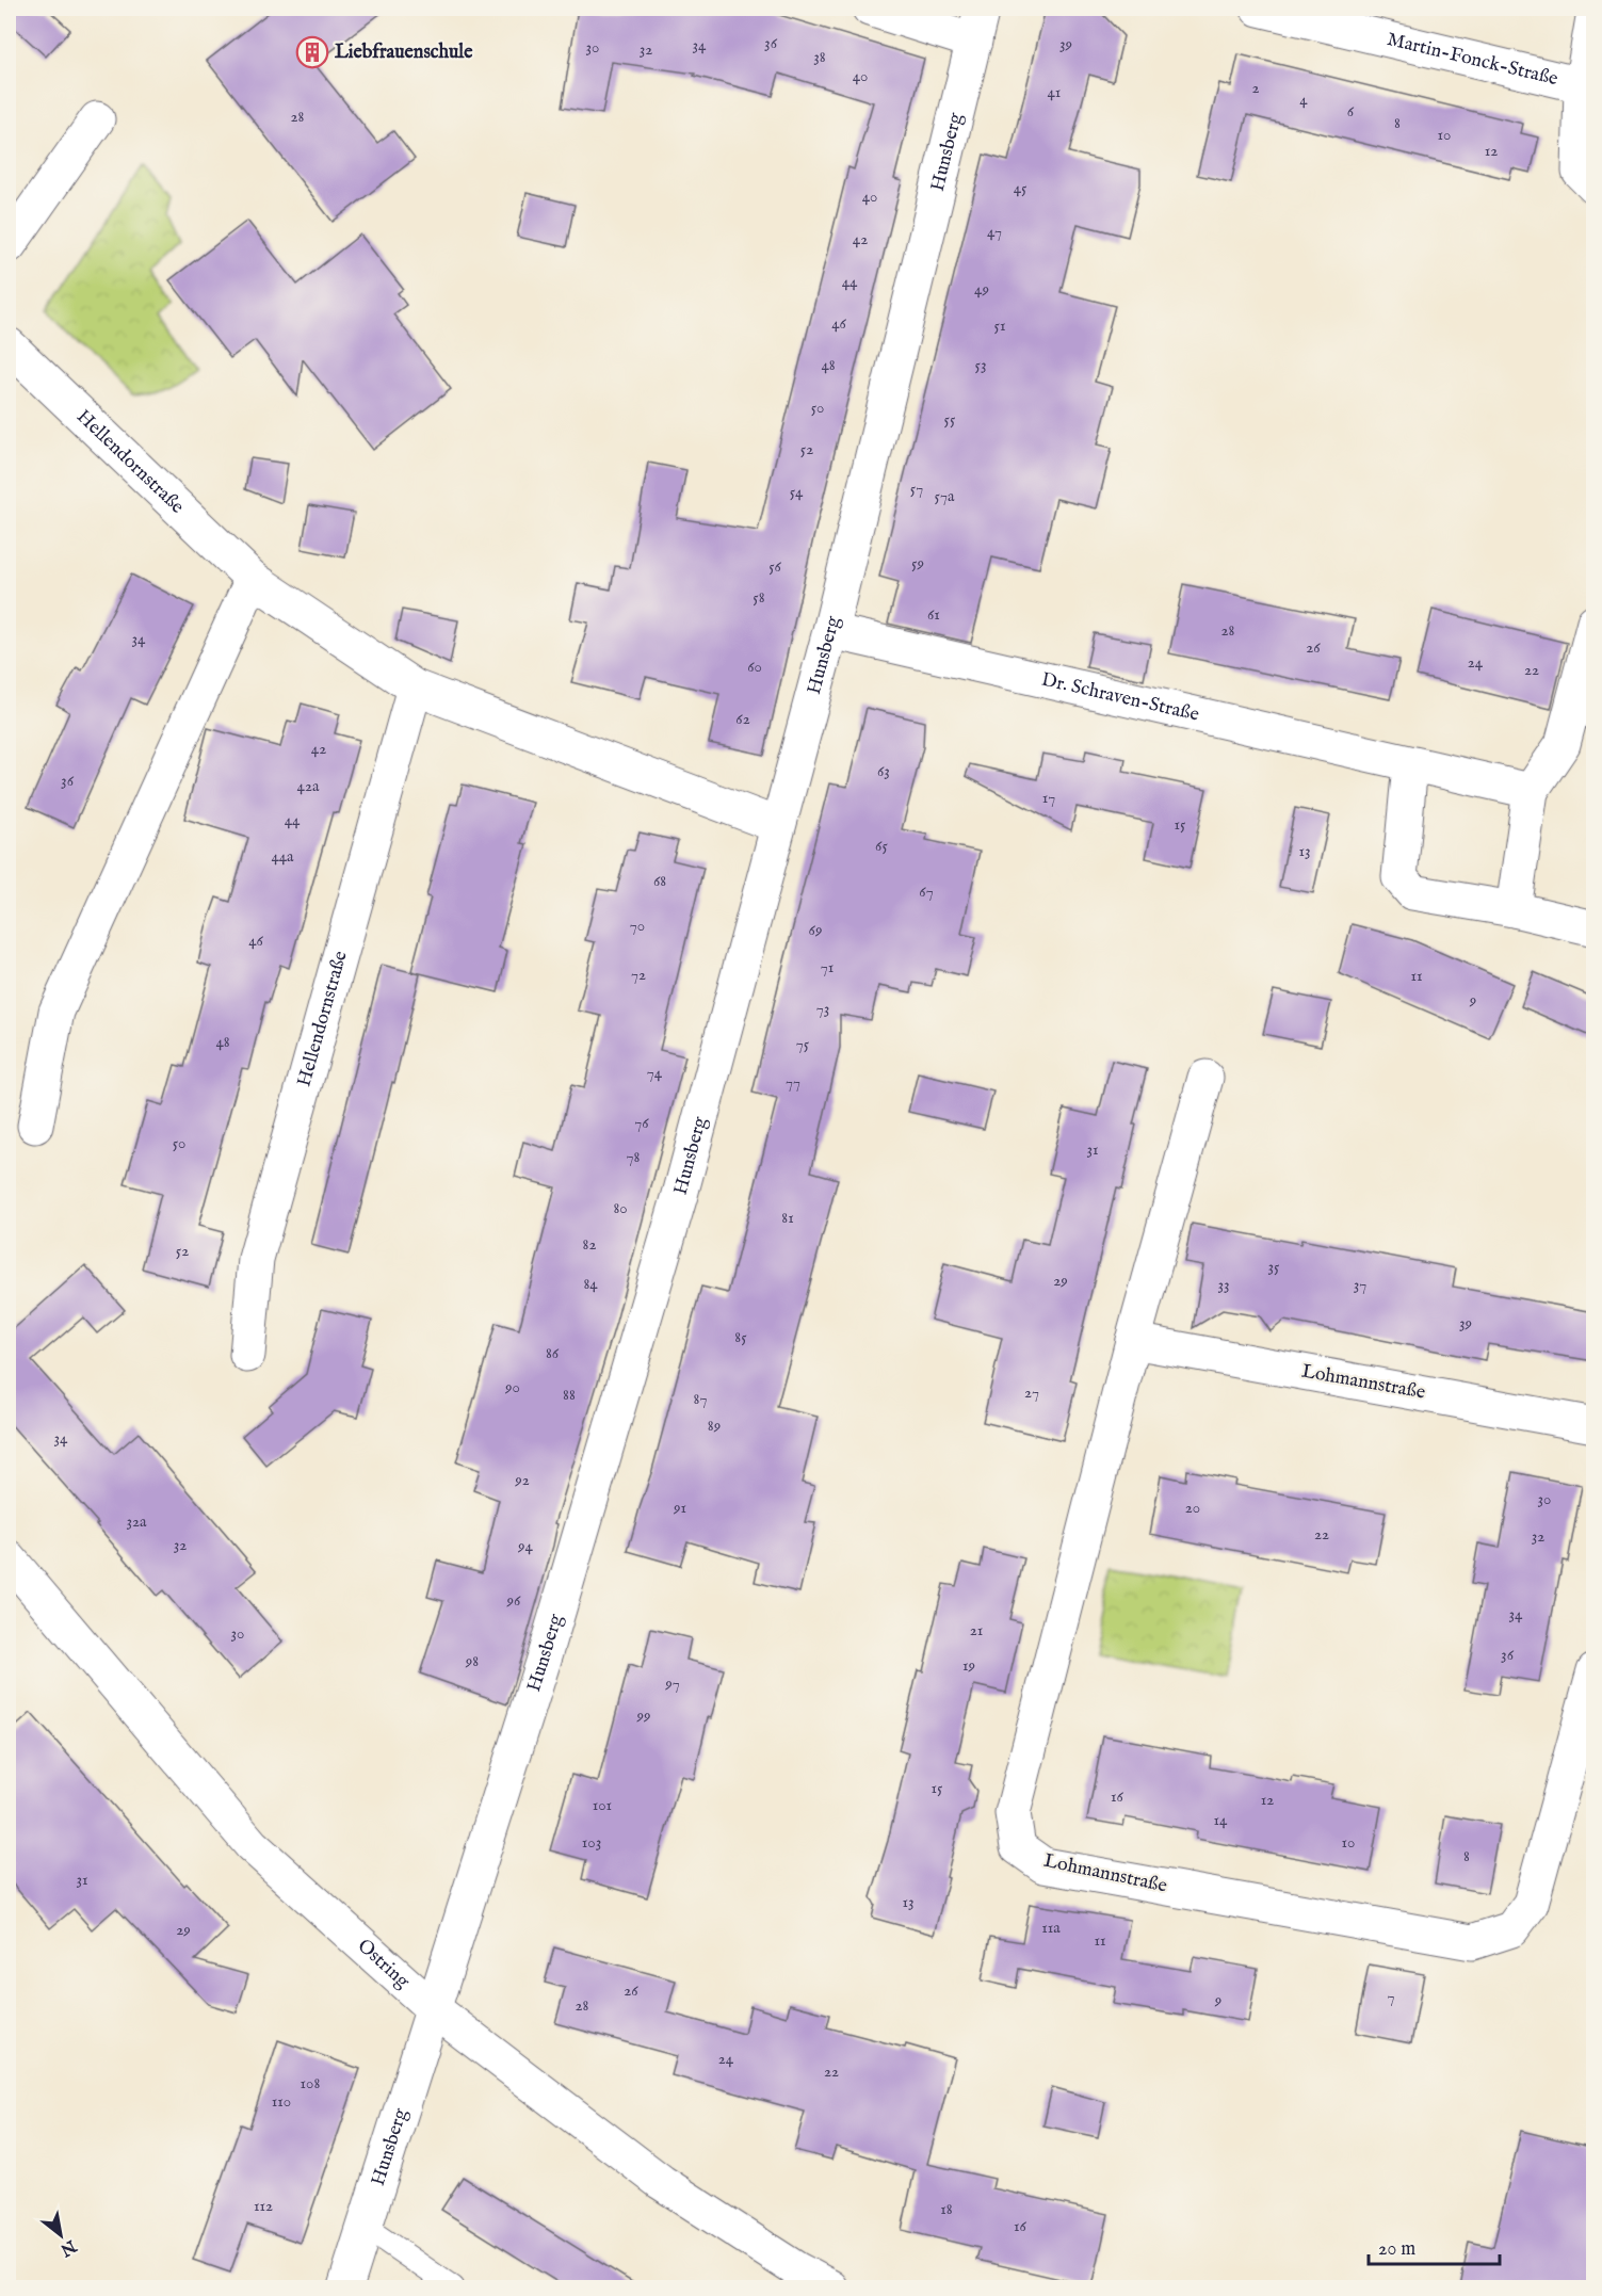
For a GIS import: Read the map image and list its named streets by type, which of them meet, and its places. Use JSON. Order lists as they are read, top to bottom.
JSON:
{
  "streets": {
    "street": [
      "Martin-Fonck-Straße",
      "Hunsberg",
      "Hellendornstraße",
      "Dr. Schraven-Straße",
      "Lohmannstraße",
      "Ostring"
    ]
  },
  "crossings": [
    ["Hunsberg", "Hellendornstraße"],
    ["Hunsberg", "Dr. Schraven-Straße"],
    ["Hunsberg", "Ostring"]
  ],
  "places": {
    "building": ["Liebfrauenschule"]
  },
  "house_numbers": [
    "36",
    "39",
    "34",
    "30",
    "32",
    "38",
    "40",
    "2",
    "41",
    "4",
    "6",
    "28",
    "8",
    "10",
    "12",
    "45",
    "40",
    "47",
    "42",
    "44",
    "49",
    "46",
    "51",
    "48",
    "53",
    "50",
    "55",
    "52",
    "57",
    "54",
    "57a",
    "59",
    "56",
    "58",
    "61",
    "28",
    "34",
    "26",
    "24",
    "60",
    "22",
    "62",
    "42",
    "63",
    "36",
    "42a",
    "17",
    "44",
    "15",
    "65",
    "13",
    "44a",
    "68",
    "67",
    "70",
    "69",
    "46",
    "71",
    "72",
    "11",
    "9",
    "73",
    "48",
    "75",
    "74",
    "77",
    "76",
    "50",
    "31",
    "78",
    "80",
    "81",
    "82",
    "52",
    "35",
    "29",
    "84",
    "33",
    "37",
    "39",
    "85",
    "86",
    "90",
    "27",
    "88",
    "87",
    "89",
    "34",
    "92",
    "30",
    "91",
    "20",
    "32a",
    "22",
    "32",
    "32",
    "94",
    "96",
    "34",
    "21",
    "30",
    "36",
    "98",
    "19",
    "97",
    "99",
    "15",
    "16",
    "12",
    "101",
    "14",
    "103",
    "10",
    "8",
    "31",
    "13",
    "11a",
    "29",
    "11",
    "26",
    "7",
    "9",
    "28",
    "24",
    "22",
    "108",
    "110",
    "112",
    "18",
    "16"
  ],
  "scale_bar": "20 m",
  "north": "bottom right"
}
